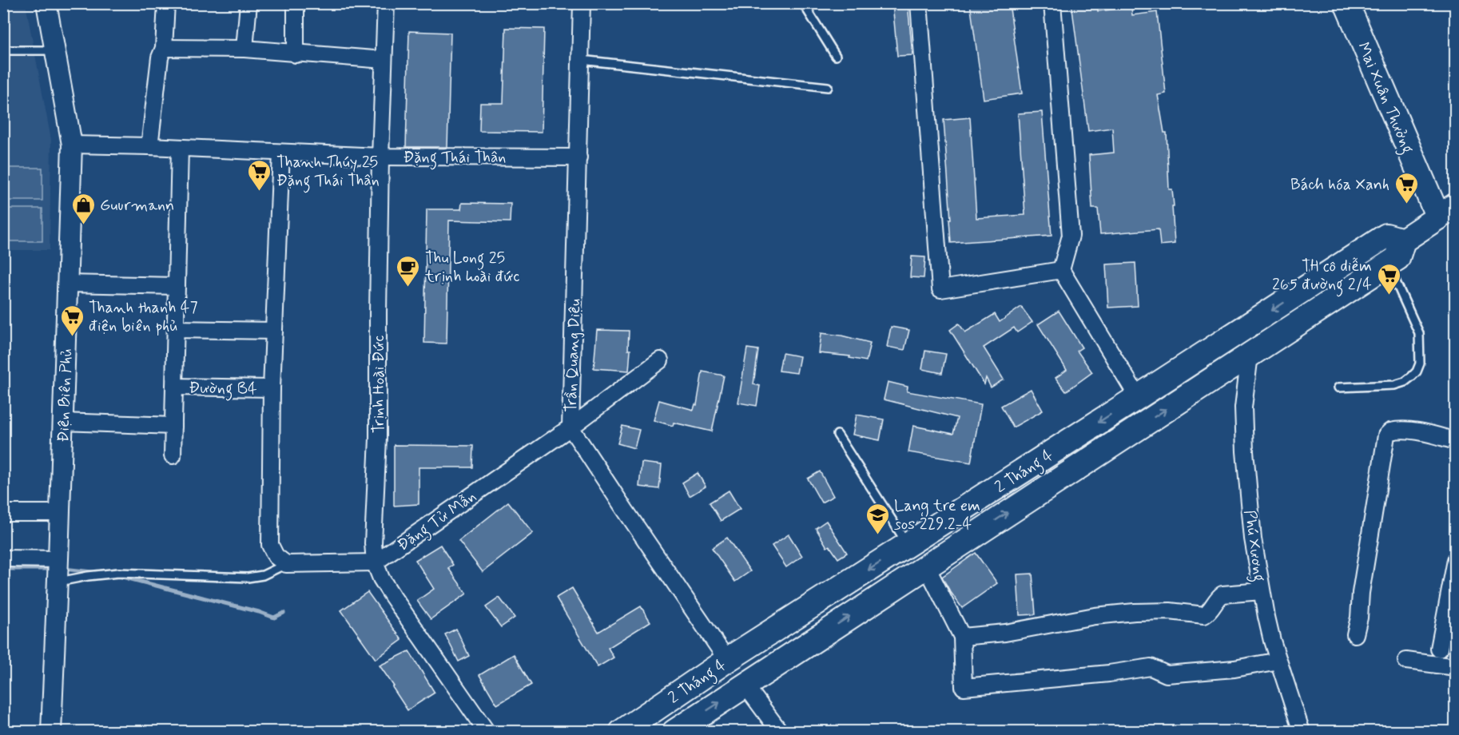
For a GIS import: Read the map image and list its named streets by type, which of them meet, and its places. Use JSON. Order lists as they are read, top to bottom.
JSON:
{
  "streets": {
    "main road": ["Mai Xuân Thưởng", "2 Tháng 4"],
    "street": [
      "Đặng Thái Thân",
      "Trần Quang Diệu",
      "Trịnh Hoài Đức",
      "Đường B4",
      "Điện Biên Phủ",
      "Đặng Tử Mẫn",
      "Phú Xương"
    ]
  },
  "crossings": [
    ["Đặng Thái Thân", "Trần Quang Diệu"],
    ["Đặng Thái Thân", "Trịnh Hoài Đức"],
    ["Đặng Thái Thân", "Điện Biên Phủ"],
    ["Trần Quang Diệu", "2 Tháng 4"],
    ["Trần Quang Diệu", "Đặng Tử Mẫn"],
    ["Trịnh Hoài Đức", "Đặng Tử Mẫn"],
    ["2 Tháng 4", "Phú Xương"]
  ],
  "places": {
    "supermarket": [
      "Thanh Thúy 25 Đặng Thái Thân",
      "Bách hóa Xanh",
      "TH cô diễm 265 đường 2/4",
      "Thanh thanh 47 điện biên phủ"
    ],
    "shop": ["Guurmann"],
    "cafe": ["Thu Long 25 trịnh hoài đức"],
    "school or university": ["Lang tre em sos 229.2-4"]
  }
}
